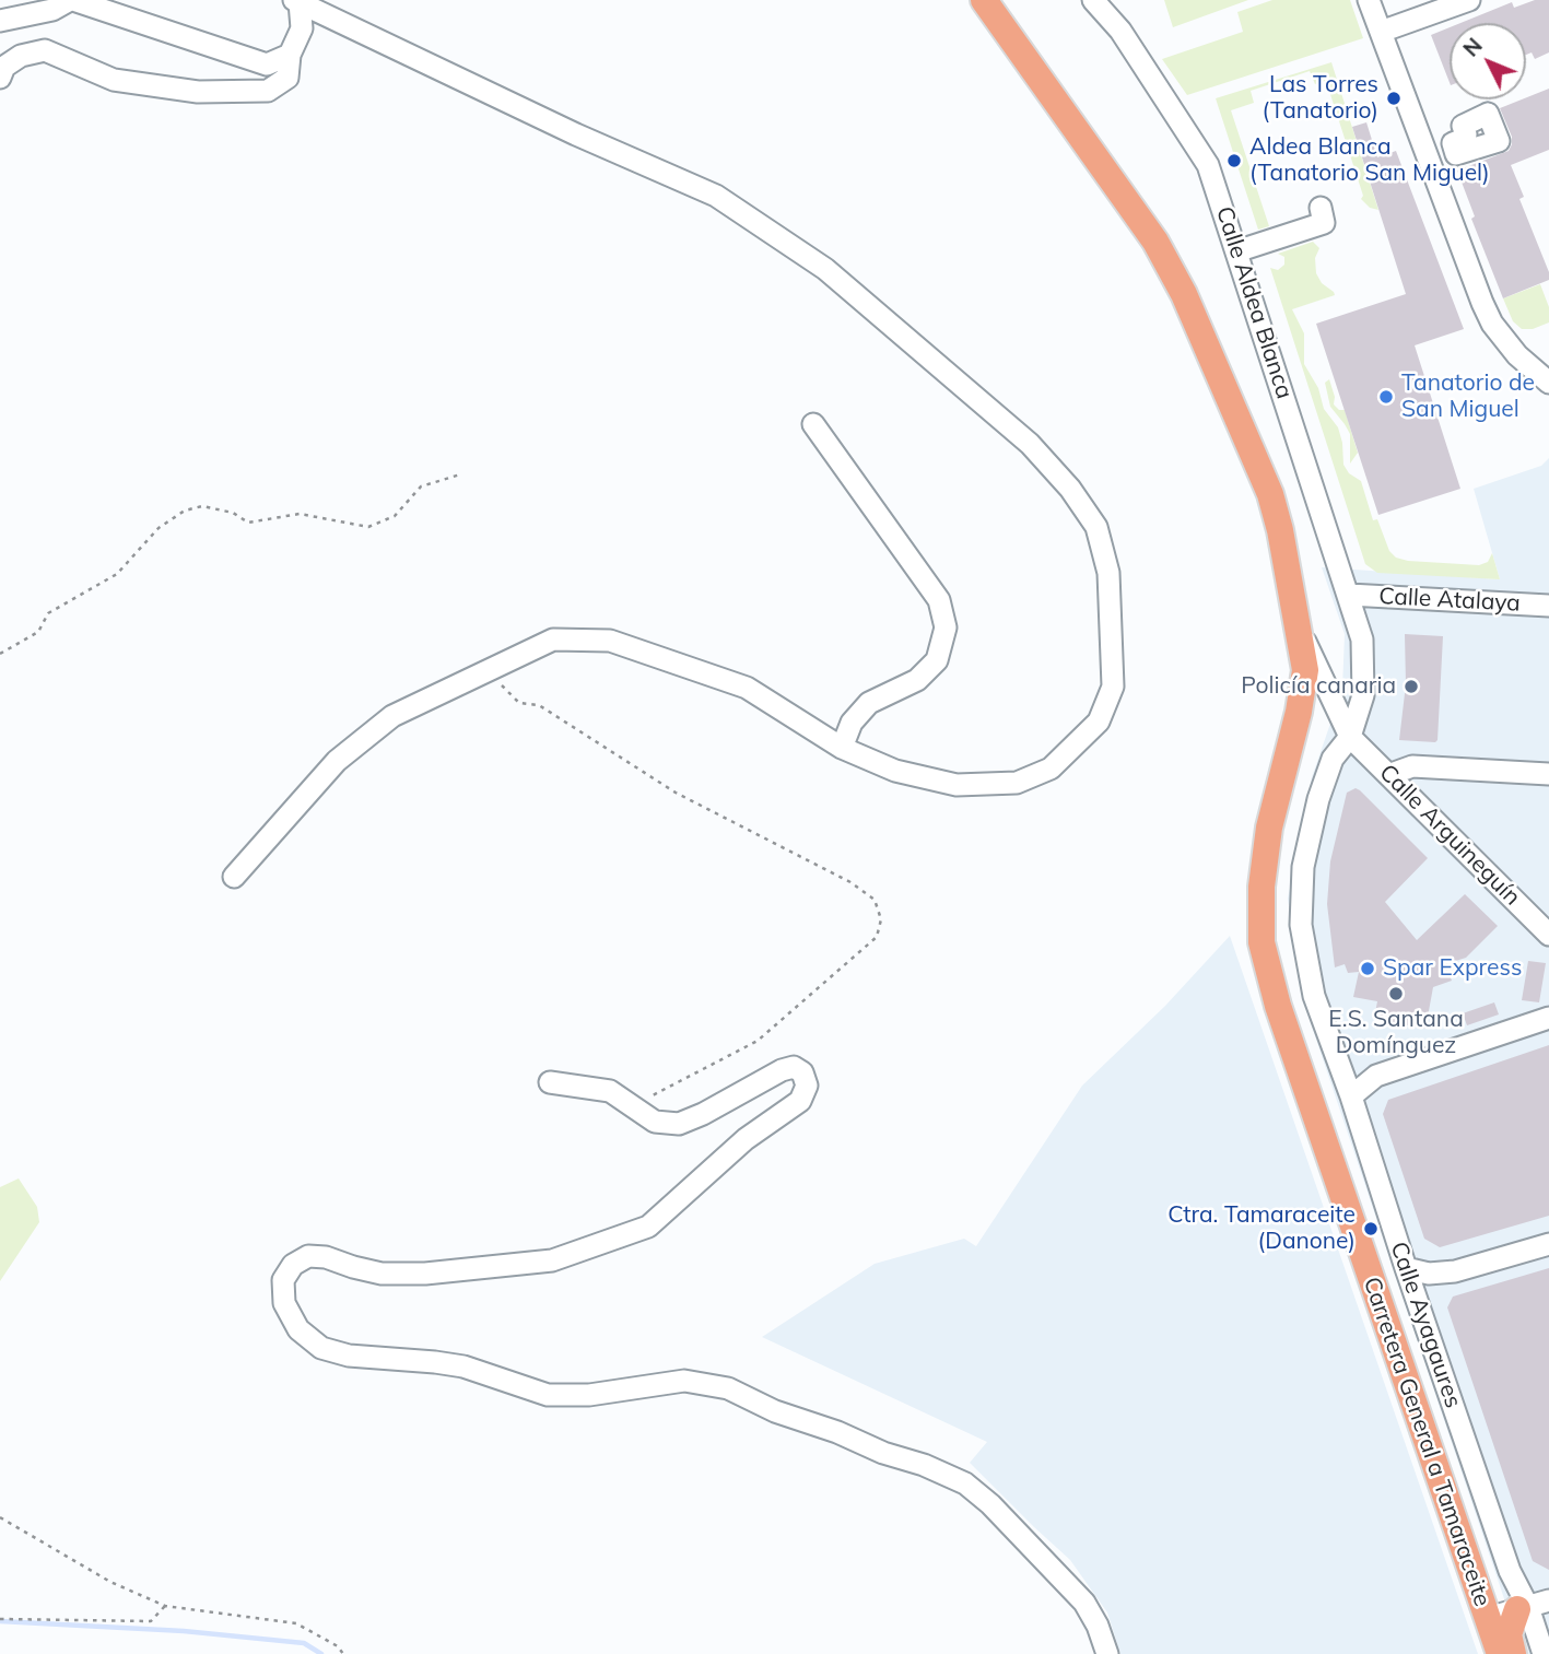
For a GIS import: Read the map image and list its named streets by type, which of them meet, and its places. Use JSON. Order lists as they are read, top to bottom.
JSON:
{
  "streets": {
    "main road": ["Carretera General a Tamaraceite"],
    "street": [
      "Calle Aldea Blanca",
      "Calle Atalaya",
      "Calle Arguineguín",
      "Calle Ayagaures"
    ]
  },
  "crossings": [
    ["Calle Aldea Blanca", "Calle Atalaya"],
    ["Calle Aldea Blanca", "Calle Ayagaures"],
    ["Calle Atalaya", "Calle Ayagaures"],
    ["Calle Arguineguín", "Calle Ayagaures"],
    ["Calle Arguineguín", "Carretera General a Tamaraceite"]
  ],
  "places": [
    "Las Torres (Tanatorio)",
    "Aldea Blanca (Tanatorio San Miguel)",
    "Tanatorio de San Miguel",
    "Policía canaria",
    "Spar Express",
    "E.S. Santana Domínguez",
    "Ctra. Tamaraceite (Danone)"
  ],
  "north": "top left"
}
